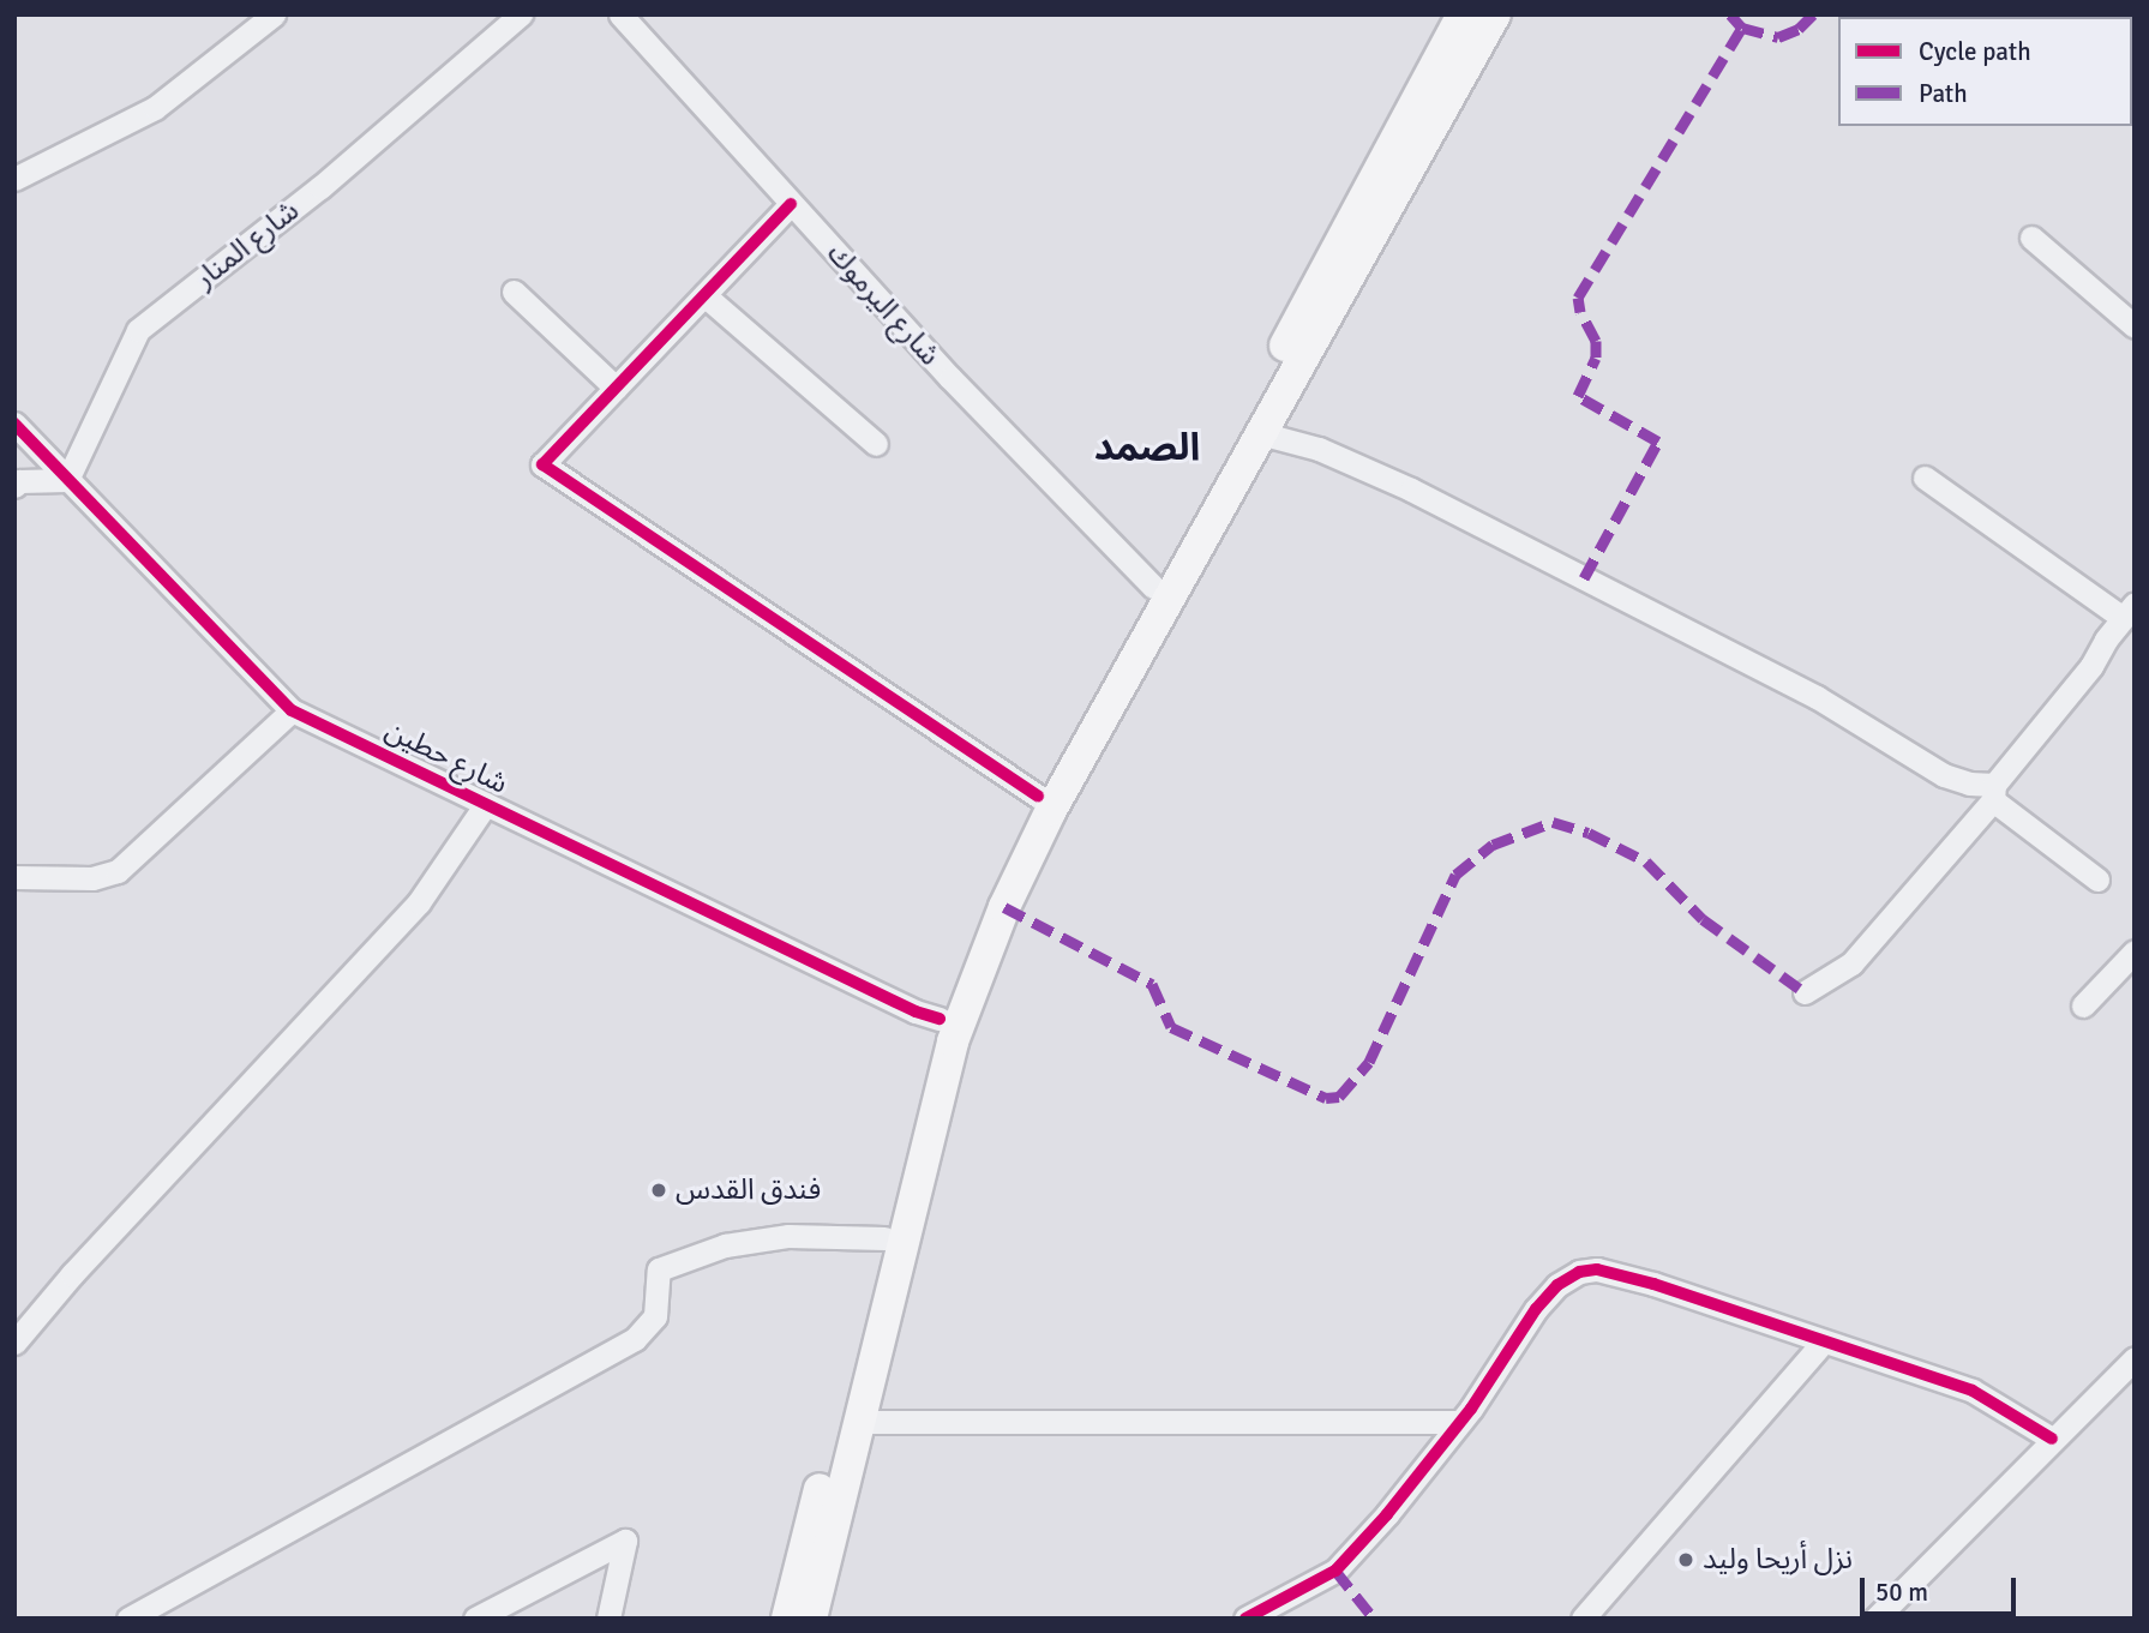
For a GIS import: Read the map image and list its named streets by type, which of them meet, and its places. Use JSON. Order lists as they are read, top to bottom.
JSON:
{
  "streets": {
    "street": ["شارع المنار", "شارع اليرموك", "شارع حطين"]
  },
  "crossings": [
    ["شارع المنار", "شارع حطين"]
  ],
  "districts": ["الصمد"],
  "places": ["فندق القدس", "نزل أريحا وليد"],
  "legend": ["Cycle path", "Path"],
  "scale_bar": "50 m"
}
